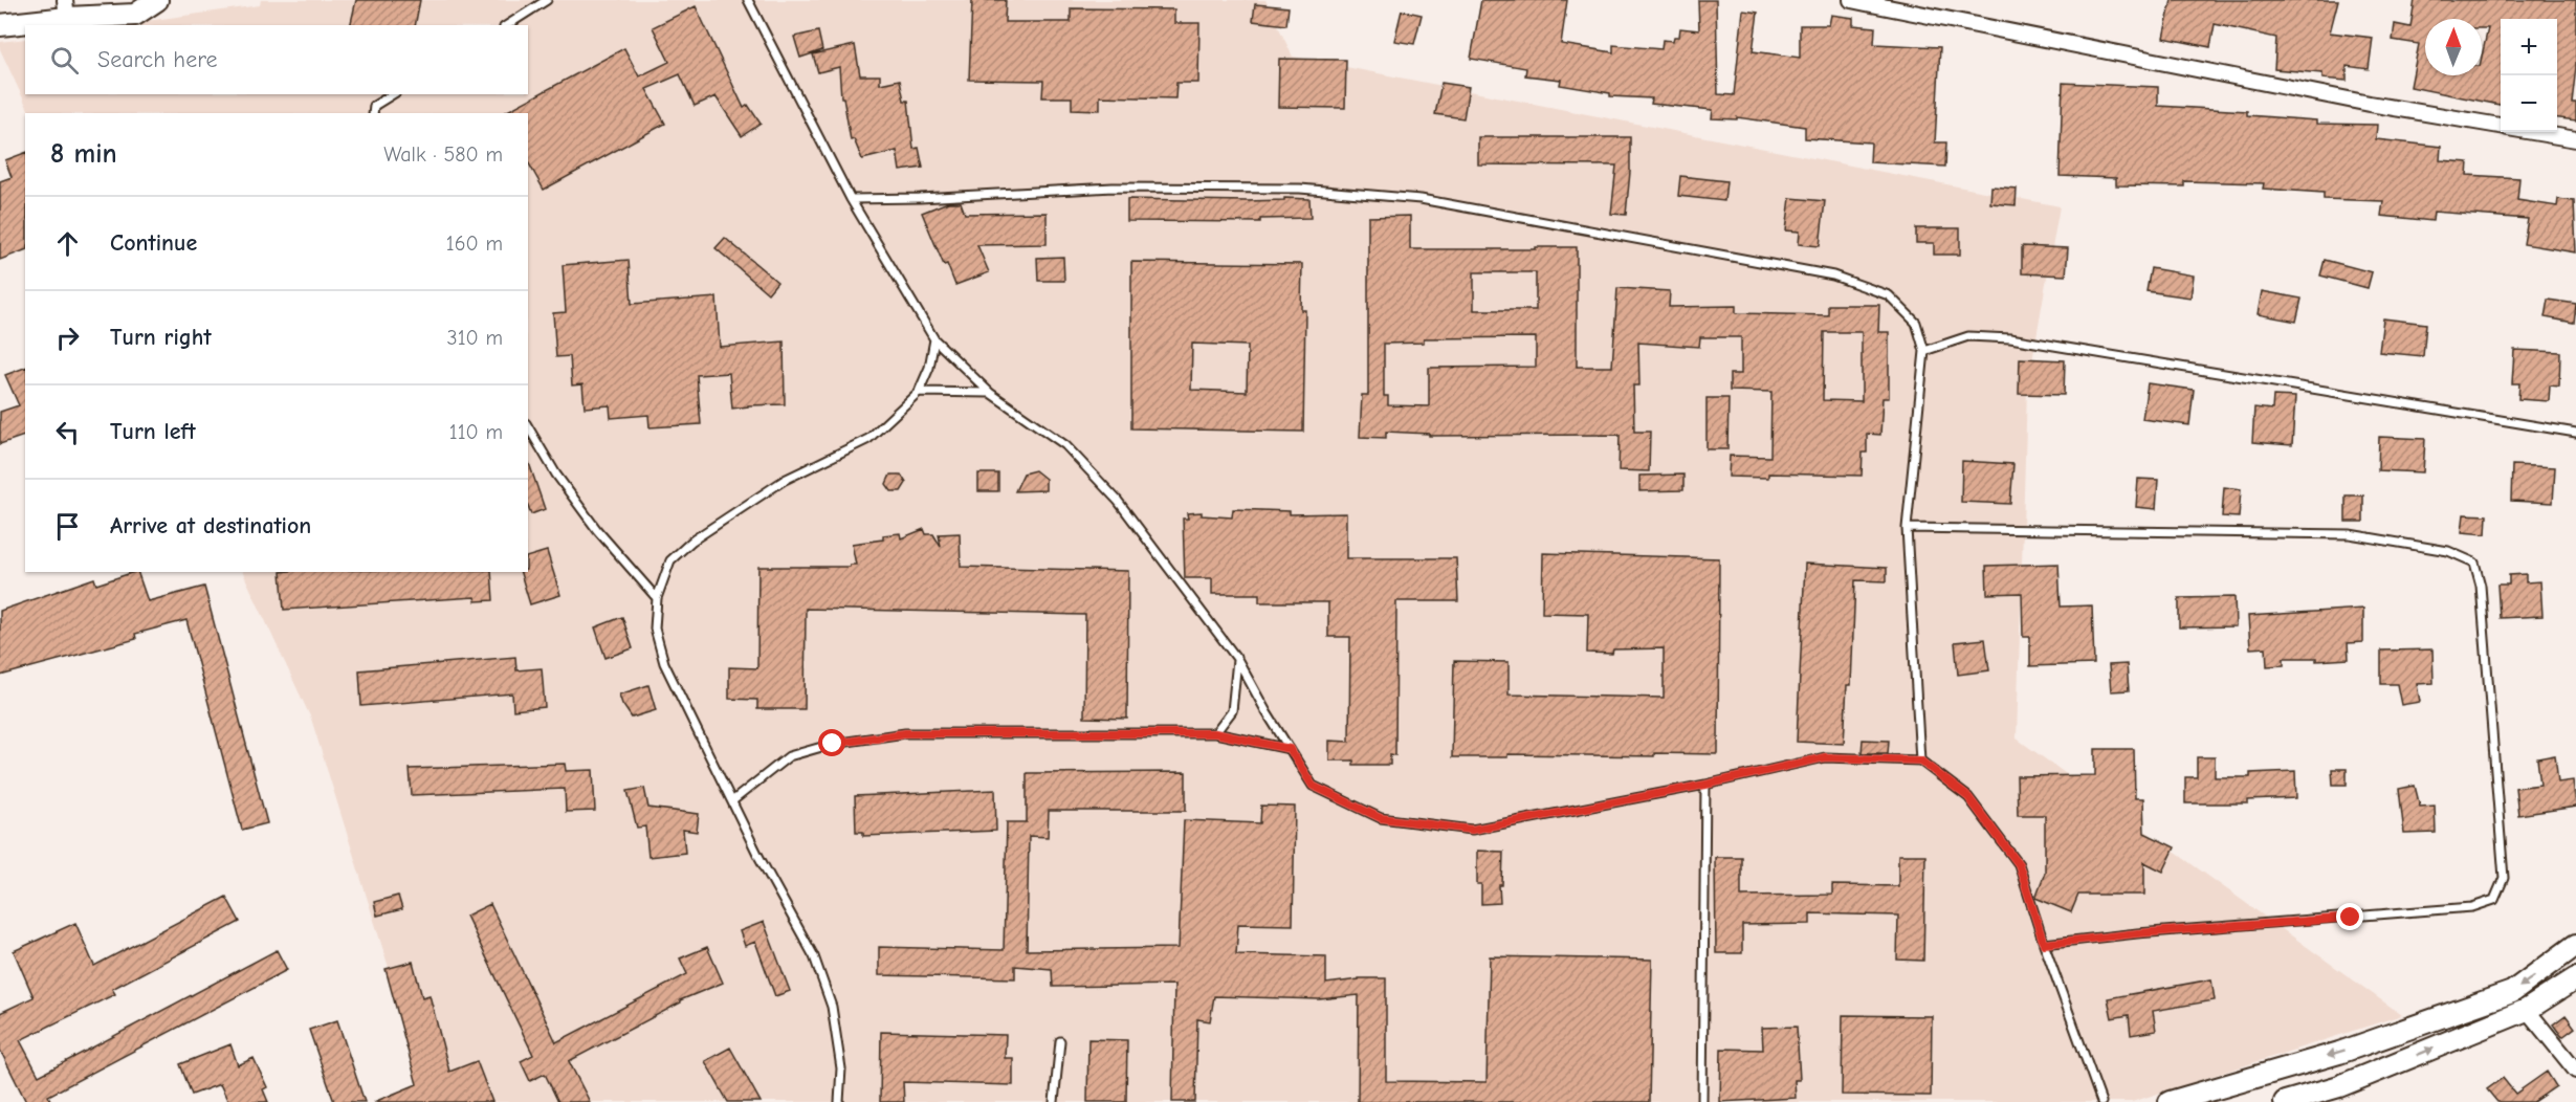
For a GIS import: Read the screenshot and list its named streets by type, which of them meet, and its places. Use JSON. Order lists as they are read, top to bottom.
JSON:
{
  "north": "top",
  "page": {
    "map_buttons": ["+", "−"],
    "search": "Search here",
    "heading": ["8 min", "Walk · 580 m"],
    "list": [
      ["Continue", "160 m"],
      ["Turn right", "310 m"],
      ["Turn left", "110 m"],
      "Arrive at destination"
    ]
  }
}
